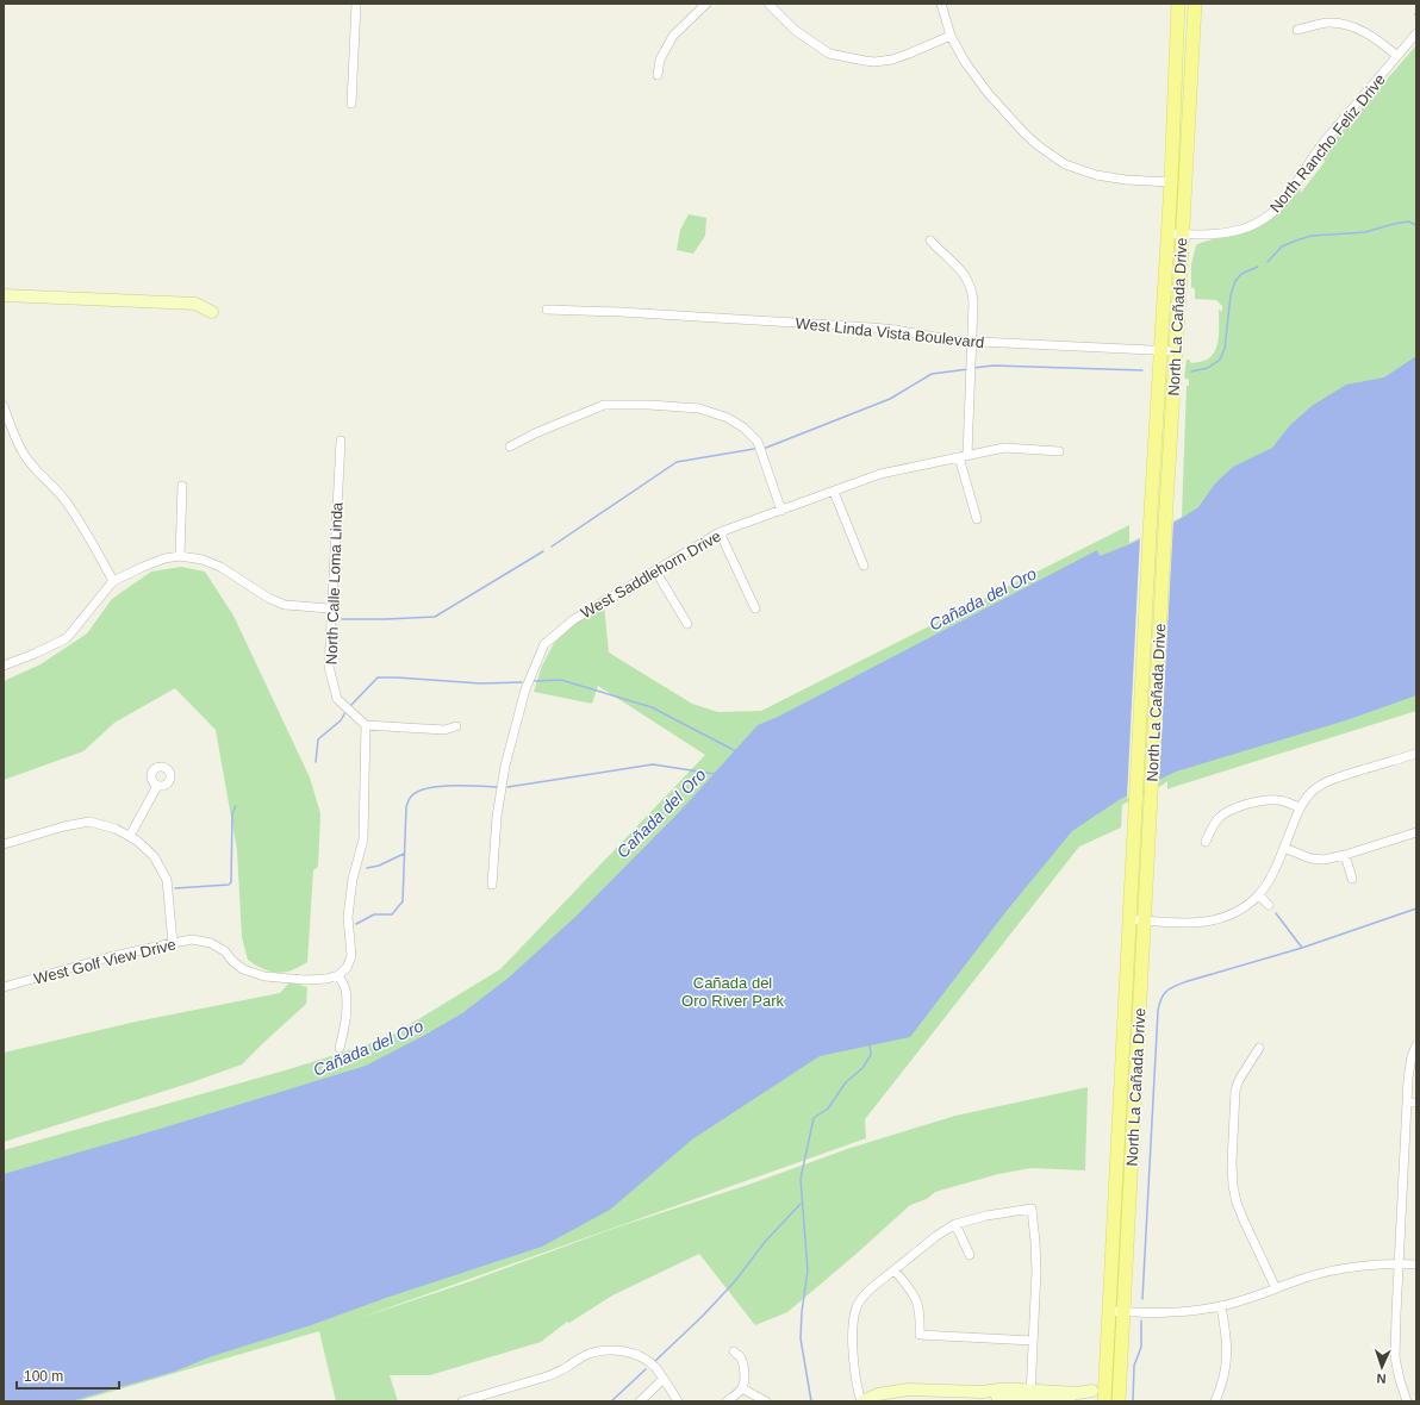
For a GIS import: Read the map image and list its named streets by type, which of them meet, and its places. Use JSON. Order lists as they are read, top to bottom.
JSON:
{
  "streets": {
    "main road": ["North La Cañada Drive"],
    "street": [
      "North Rancho Feliz Drive",
      "West Linda Vista Boulevard",
      "West Saddlehorn Drive",
      "North Calle Loma Linda",
      "West Golf View Drive"
    ]
  },
  "crossings": [
    ["North Rancho Feliz Drive", "North La Cañada Drive"],
    ["North La Cañada Drive", "West Linda Vista Boulevard"]
  ],
  "water": ["Cañada del Oro"],
  "parks": ["Cañada del Oro River Park"],
  "scale_bar": "100 m",
  "north": "bottom"
}
